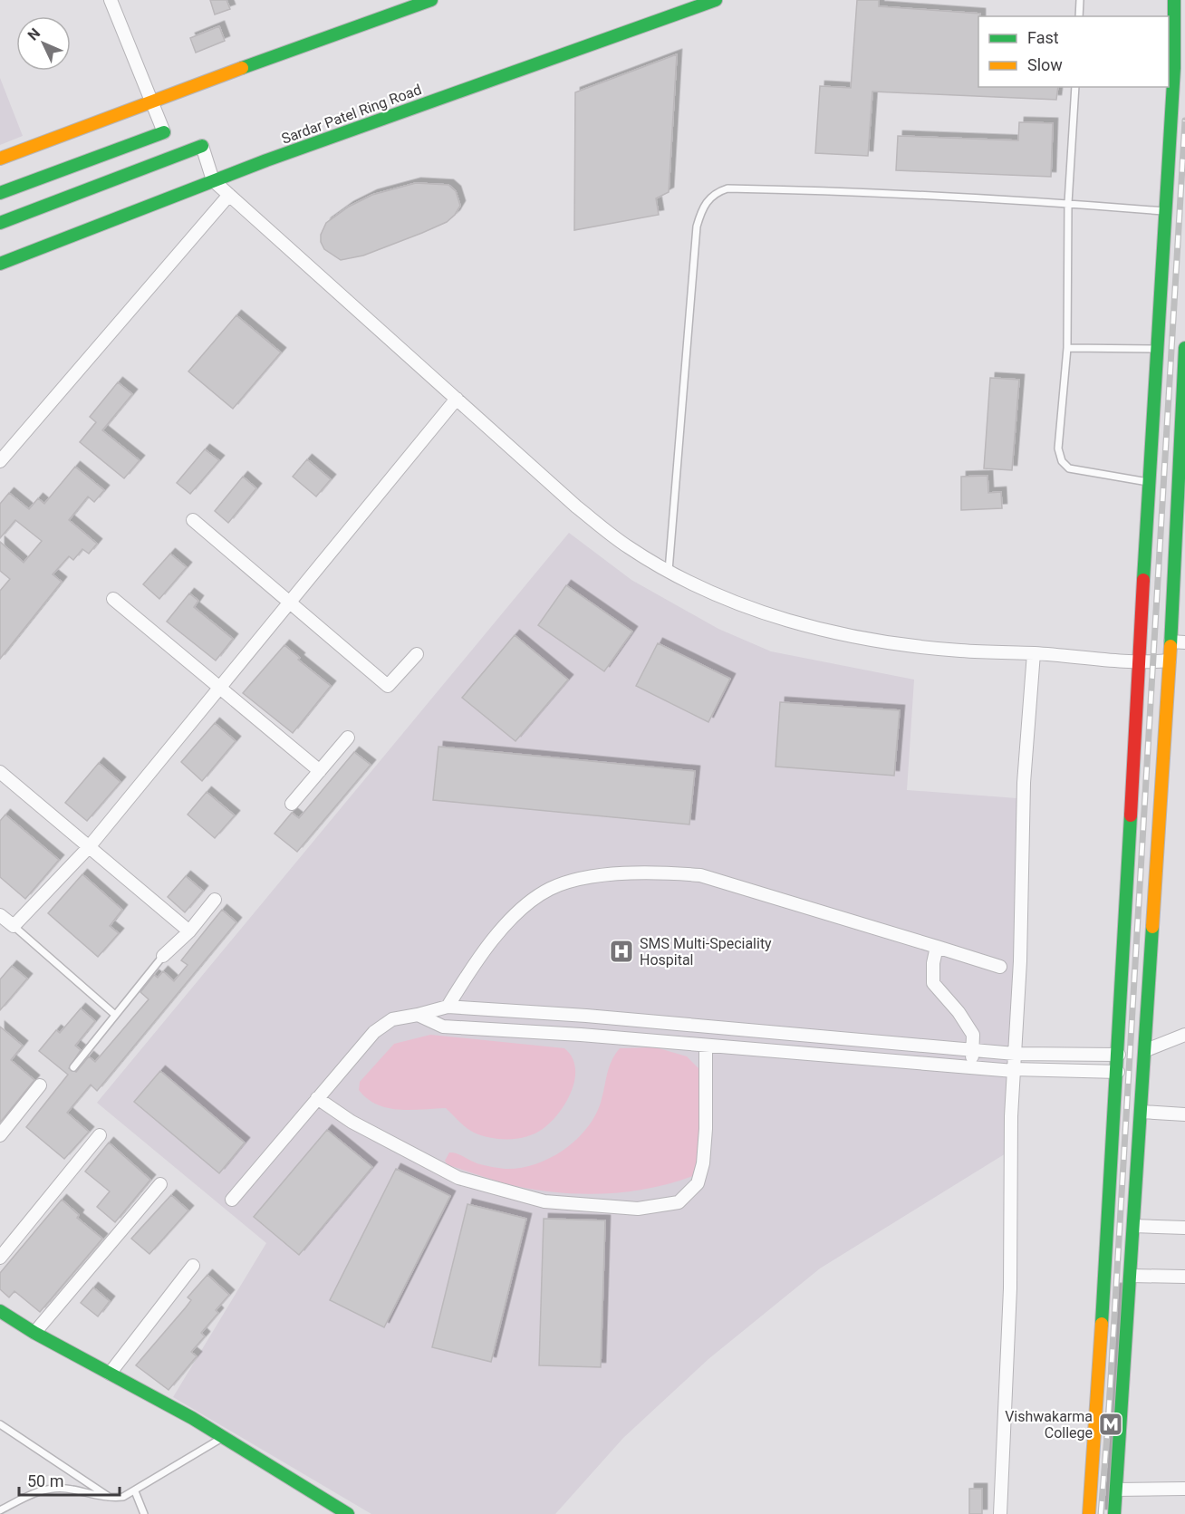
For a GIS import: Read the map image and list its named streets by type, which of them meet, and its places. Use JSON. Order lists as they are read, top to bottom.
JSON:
{
  "streets": {
    "main road": ["Sardar Patel Ring Road"]
  },
  "places": {
    "hospital": ["SMS Multi-Speciality Hospital"],
    "metro station": ["Vishwakarma College"]
  },
  "legend": ["Fast", "Slow"],
  "scale_bar": "50 m",
  "north": "top left"
}
